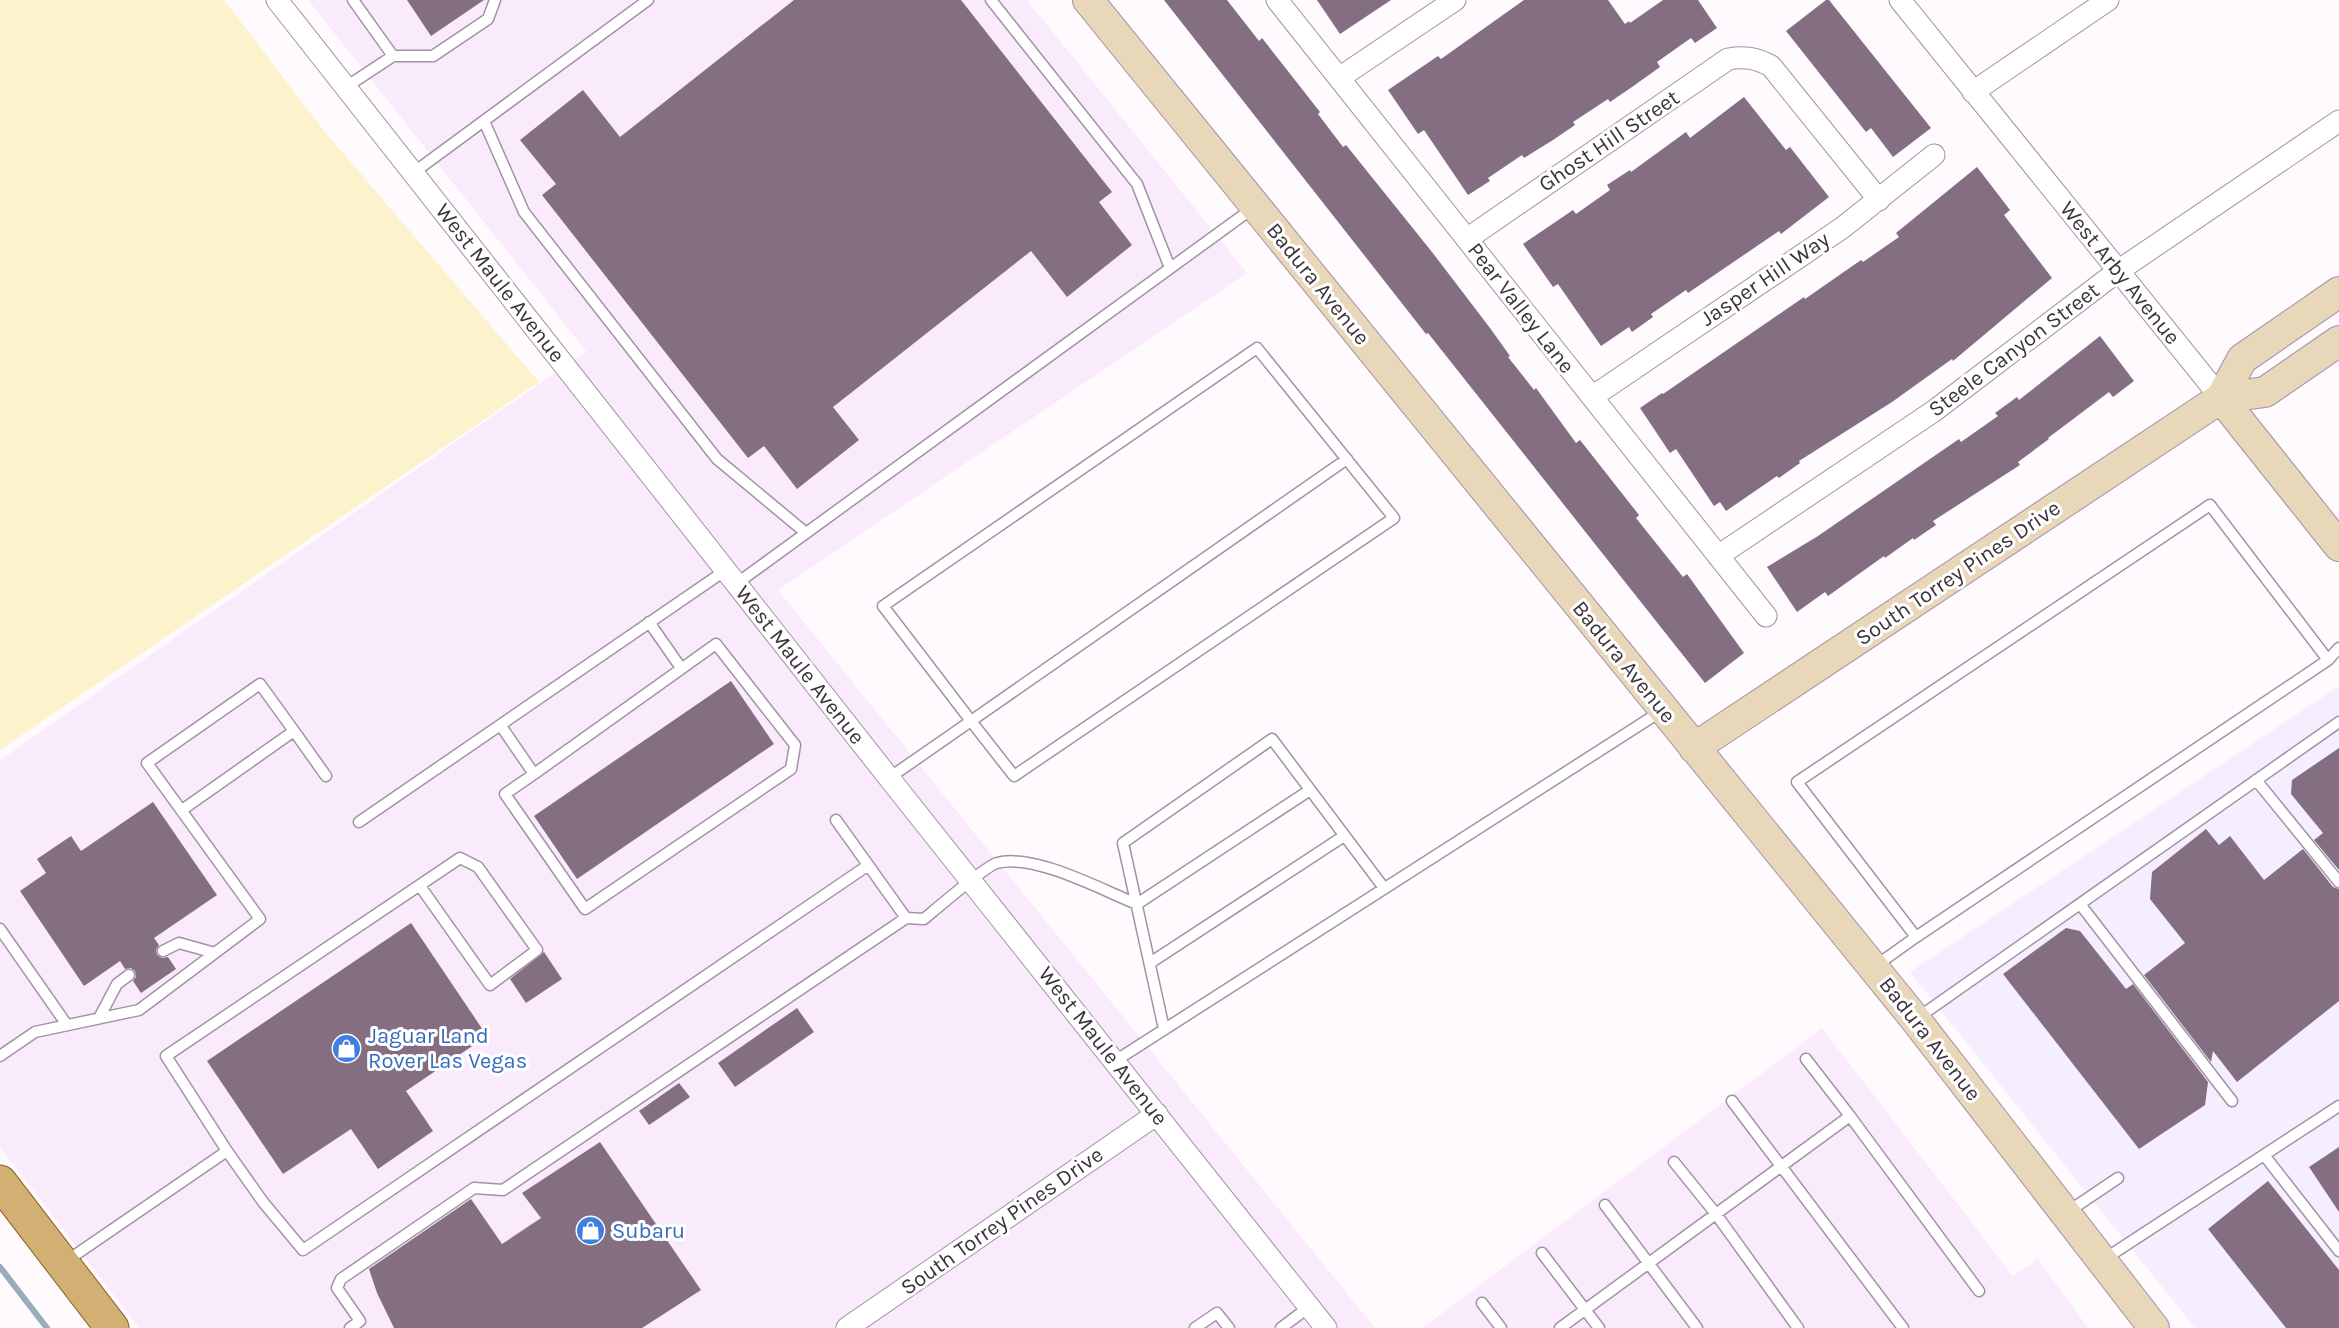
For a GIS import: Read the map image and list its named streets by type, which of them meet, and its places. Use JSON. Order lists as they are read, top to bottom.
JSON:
{
  "streets": {
    "main road": ["West Arby Avenue", "Badura Avenue", "South Torrey Pines Drive"],
    "street": [
      "Ghost Hill Street",
      "Jasper Hill Way",
      "West Maule Avenue",
      "Pear Valley Lane",
      "Steele Canyon Street"
    ]
  },
  "crossings": [
    ["Ghost Hill Street", "Jasper Hill Way"],
    ["Ghost Hill Street", "Pear Valley Lane"],
    ["West Arby Avenue", "Steele Canyon Street"],
    ["West Arby Avenue", "South Torrey Pines Drive"],
    ["Jasper Hill Way", "Pear Valley Lane"],
    ["West Maule Avenue", "South Torrey Pines Drive"],
    ["Badura Avenue", "South Torrey Pines Drive"],
    ["Pear Valley Lane", "Steele Canyon Street"]
  ],
  "places": {
    "shop": ["Jaguar Land Rover Las Vegas", "Subaru"]
  }
}
